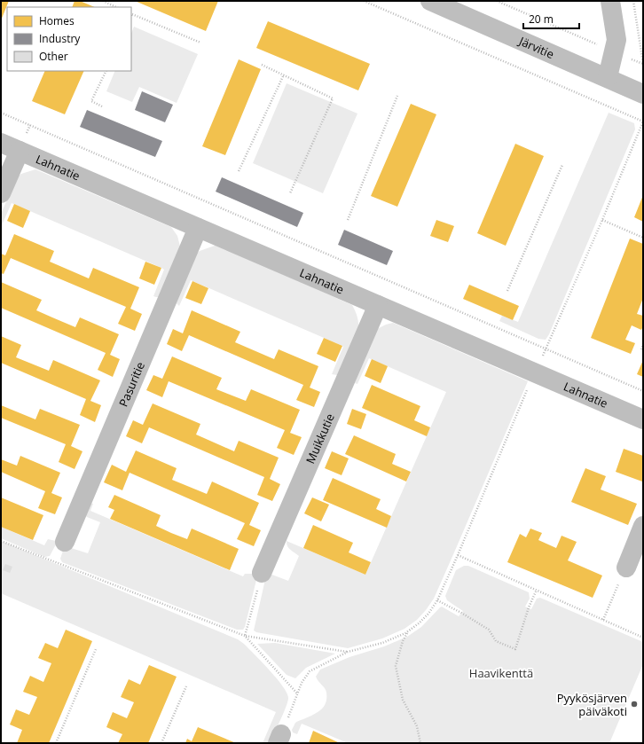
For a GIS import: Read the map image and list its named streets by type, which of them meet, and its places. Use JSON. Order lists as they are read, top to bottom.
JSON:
{
  "streets": {
    "street": [
      "Järvitie",
      "Lahnatie",
      "Pasuritie",
      "Muikkutie"
    ]
  },
  "crossings": [
    ["Lahnatie", "Pasuritie"],
    ["Lahnatie", "Muikkutie"]
  ],
  "parks": ["Haavikenttä"],
  "places": ["Pyykösjärven päiväkoti"],
  "legend": ["Homes", "Industry", "Other"],
  "scale_bar": "20 m"
}
